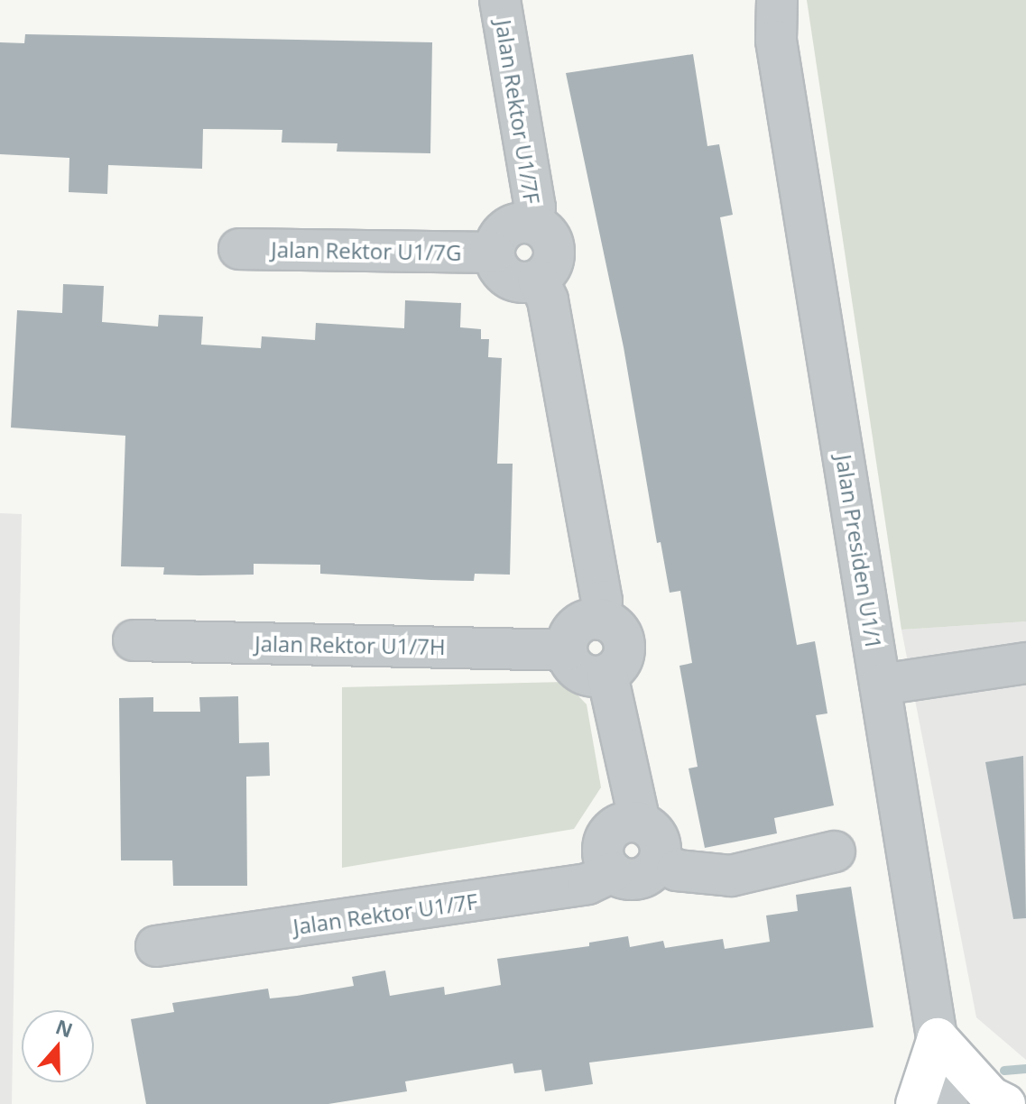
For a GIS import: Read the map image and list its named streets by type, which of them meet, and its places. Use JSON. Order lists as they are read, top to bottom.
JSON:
{
  "streets": {
    "street": [
      "Jalan Rektor U1/7F",
      "Jalan Rektor U1/7G",
      "Jalan Presiden U1/1",
      "Jalan Rektor U1/7H"
    ]
  },
  "crossings": [
    ["Jalan Rektor U1/7F", "Jalan Rektor U1/7G"]
  ],
  "north": "top"
}
